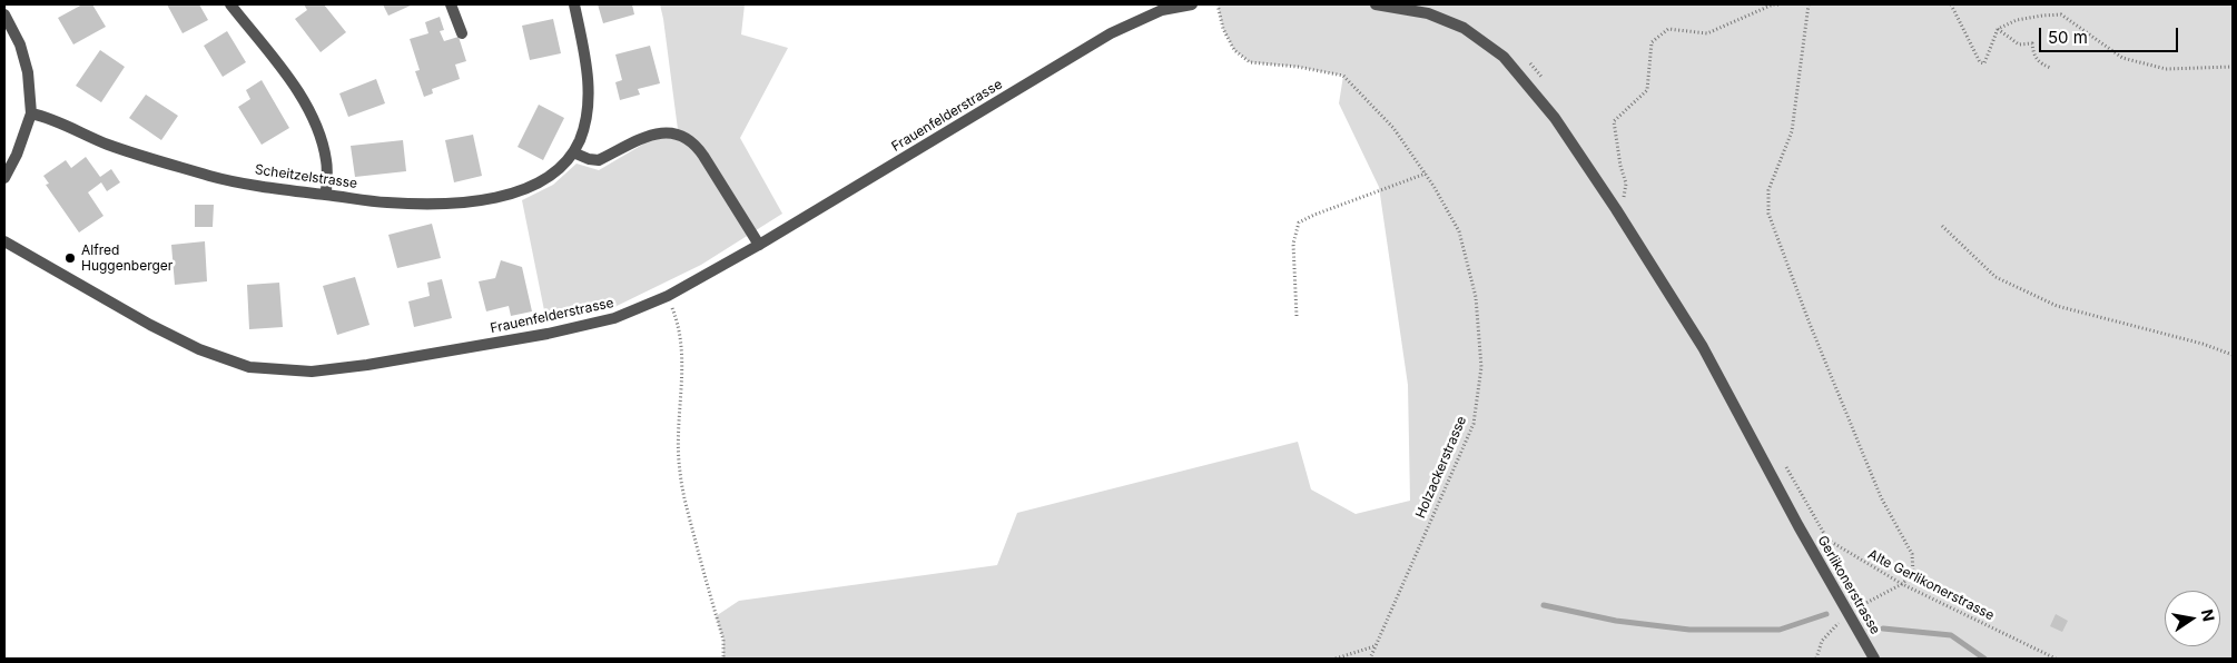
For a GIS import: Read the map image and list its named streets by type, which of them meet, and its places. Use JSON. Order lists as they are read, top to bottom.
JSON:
{
  "streets": {
    "street": ["Frauenfelderstrasse", "Scheitzelstrasse", "Gerlikonerstrasse"],
    "path": ["Holzackerstrasse", "Alte Gerlikonerstrasse"]
  },
  "crossings": [
    ["Gerlikonerstrasse", "Alte Gerlikonerstrasse"]
  ],
  "places": ["Alfred Huggenberger"],
  "scale_bar": "50 m",
  "north": "right"
}
